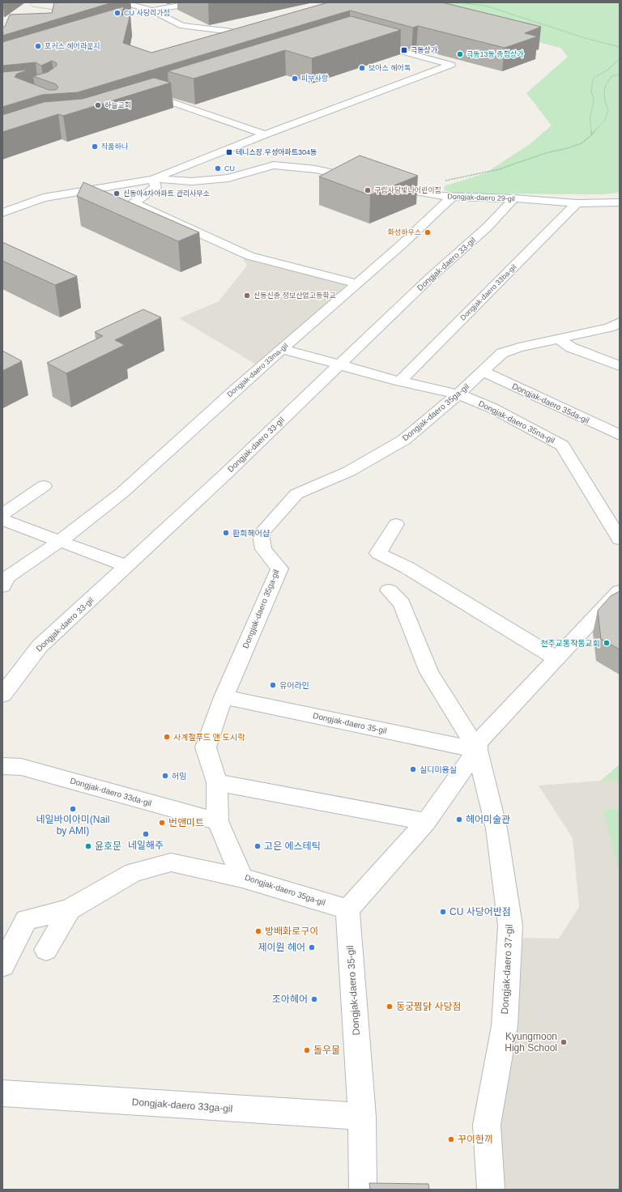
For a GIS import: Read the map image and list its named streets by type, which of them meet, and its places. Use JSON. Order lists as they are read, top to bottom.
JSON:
{
  "streets": {
    "street": [
      "Dongjak-daero 29-gil",
      "Dongjak-daero 33-gil",
      "Dongjak-daero 33ba-gil",
      "Dongjak-daero 33ma-gil",
      "Dongjak-daero 35da-gil",
      "Dongjak-daero 35ga-gil",
      "Dongjak-daero 35na-gil",
      "Dongjak-daero 35-gil",
      "Dongjak-daero 33da-gil",
      "Dongjak-daero 37-gil",
      "Dongjak-daero 33ga-gil"
    ]
  },
  "crossings": [
    ["Dongjak-daero 29-gil", "Dongjak-daero 33-gil"],
    ["Dongjak-daero 29-gil", "Dongjak-daero 33ba-gil"],
    ["Dongjak-daero 29-gil", "Dongjak-daero 33ma-gil"],
    ["Dongjak-daero 35da-gil", "Dongjak-daero 35ga-gil"],
    ["Dongjak-daero 35ga-gil", "Dongjak-daero 35na-gil"],
    ["Dongjak-daero 35ga-gil", "Dongjak-daero 35-gil"],
    ["Dongjak-daero 35ga-gil", "Dongjak-daero 33da-gil"],
    ["Dongjak-daero 35-gil", "Dongjak-daero 37-gil"],
    ["Dongjak-daero 35-gil", "Dongjak-daero 33ga-gil"]
  ],
  "places": {
    "other": [
      "CU 사당리가점",
      "포커스 헤어라운지",
      "극동13동 종합상가",
      "보아스 헤어톡",
      "피부사랑",
      "하늘교회",
      "작품하나",
      "CU",
      "구립사당빛나어린이집",
      "신동아4차아파트 관리사무소",
      "화성하우스",
      "신동신중 정보산업고등학교",
      "환희헤어샵",
      "천주교동작동교회",
      "유어라인",
      "사계절푸드 앤 도시락",
      "실디미용실",
      "허밍",
      "네일바이아미(Nail by AMI)",
      "헤어미술관",
      "번앤미트",
      "네일해주",
      "윤호문",
      "고은 에스테틱",
      "CU 사당어반점",
      "방배화로구이",
      "제이원 헤어",
      "조아헤어",
      "동궁찜닭 사당점",
      "Kyungmoon High School",
      "돌우물",
      "꾸이한끼"
    ],
    "transit": ["극동상가", "테니스장.우성아파트304동"]
  }
}
